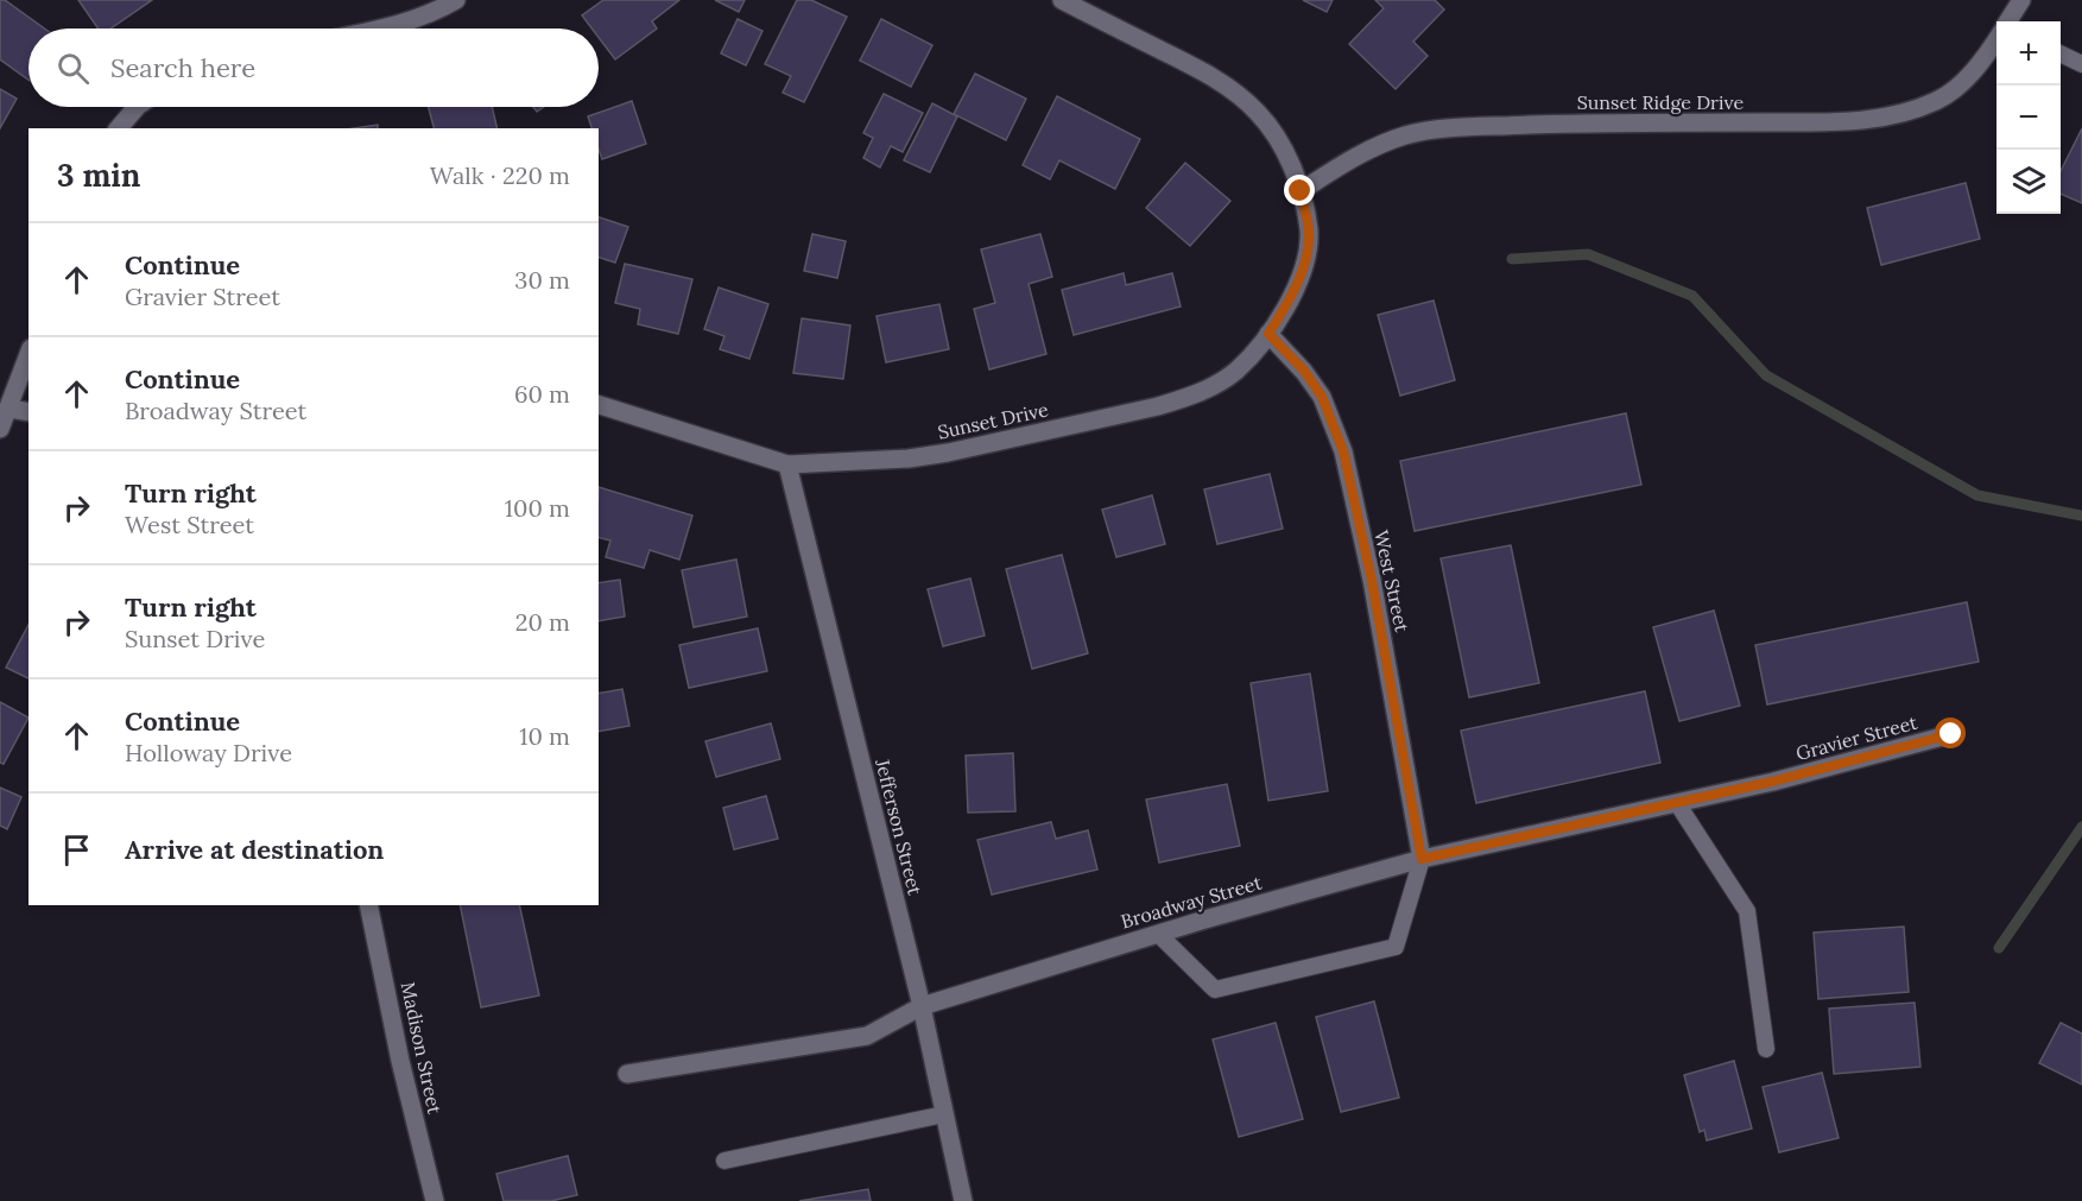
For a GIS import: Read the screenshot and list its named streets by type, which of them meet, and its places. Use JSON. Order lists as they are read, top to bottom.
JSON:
{
  "streets": {
    "street": [
      "Sunset Ridge Drive",
      "Sunset Drive",
      "West Street",
      "Gravier Street",
      "Jefferson Street",
      "Broadway Street",
      "Madison Street"
    ]
  },
  "crossings": [
    ["Sunset Ridge Drive", "Sunset Drive"],
    ["Sunset Drive", "West Street"],
    ["Sunset Drive", "Jefferson Street"],
    ["West Street", "Broadway Street"],
    ["Gravier Street", "Broadway Street"],
    ["Jefferson Street", "Broadway Street"]
  ],
  "page": {
    "map_buttons": ["+", "−"],
    "search": "Search here",
    "heading": ["3 min", "Walk · 220 m"],
    "list": [
      ["Continue", "Gravier Street", "30 m"],
      ["Continue", "Broadway Street", "60 m"],
      ["Turn right", "West Street", "100 m"],
      ["Turn right", "Sunset Drive", "20 m"],
      ["Continue", "Holloway Drive", "10 m"],
      "Arrive at destination"
    ]
  }
}
